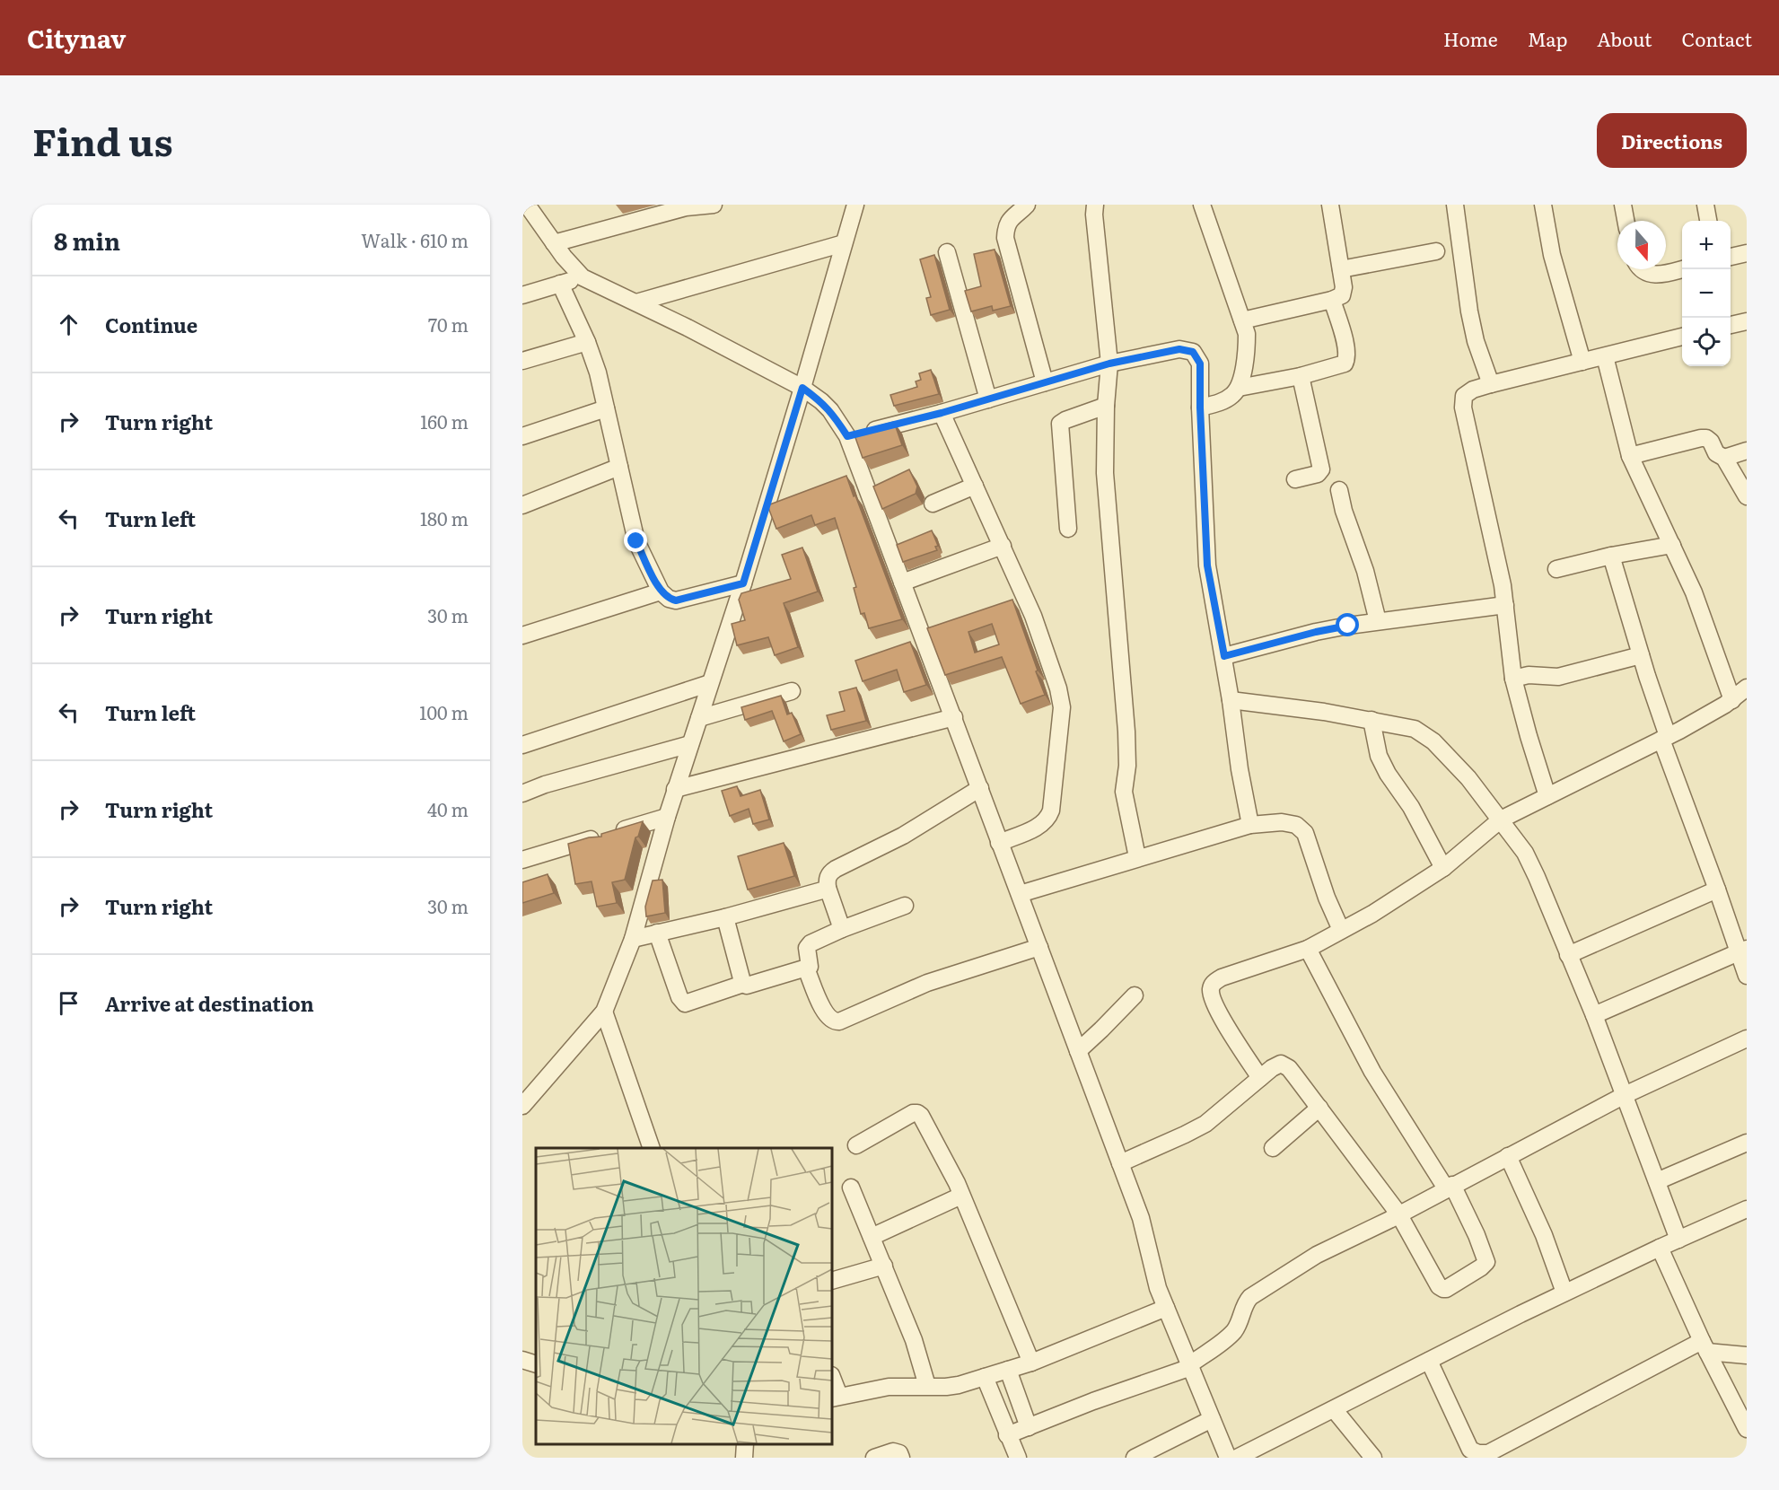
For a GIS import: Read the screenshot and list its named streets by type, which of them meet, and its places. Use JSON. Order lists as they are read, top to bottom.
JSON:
{
  "north": "bottom",
  "page": {
    "header": "Citynav",
    "nav": [
      "Home",
      "Map",
      "About",
      "Contact"
    ],
    "title": "Find us",
    "buttons": "Directions",
    "heading": ["8 min", "Walk · 610 m"],
    "map_buttons": ["+", "−"],
    "list": [
      ["Continue", "70 m"],
      ["Turn right", "160 m"],
      ["Turn left", "180 m"],
      ["Turn right", "30 m"],
      ["Turn left", "100 m"],
      ["Turn right", "40 m"],
      ["Turn right", "30 m"],
      "Arrive at destination"
    ]
  }
}
